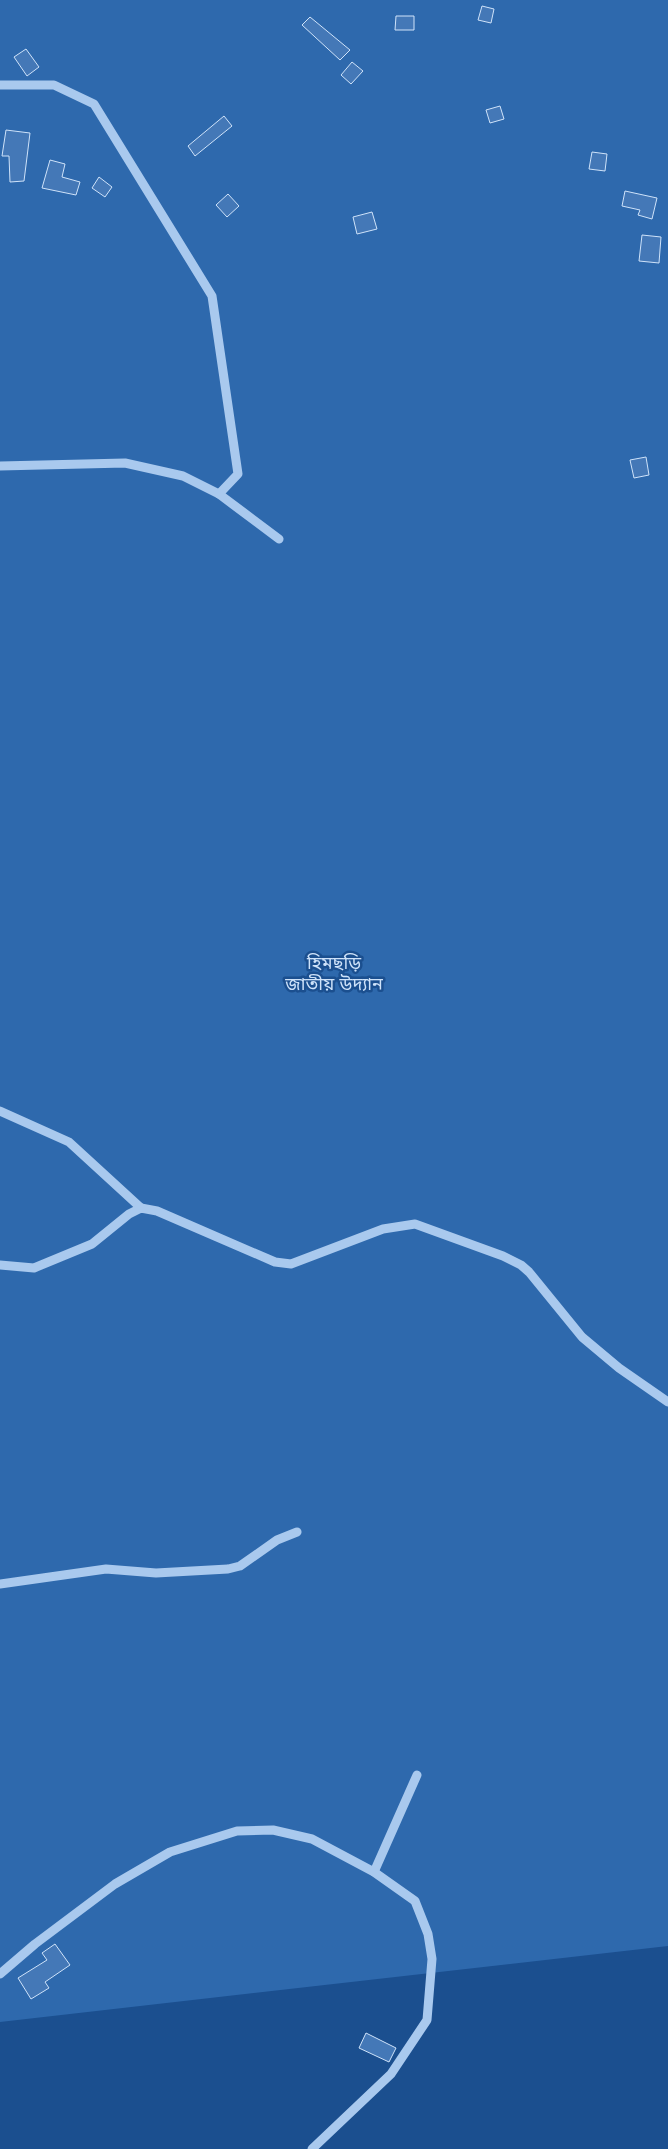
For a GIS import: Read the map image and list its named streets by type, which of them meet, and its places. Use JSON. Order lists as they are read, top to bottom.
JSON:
{
  "parks": ["হিমছড়ি জাতীয় উদ্যান"]
}
